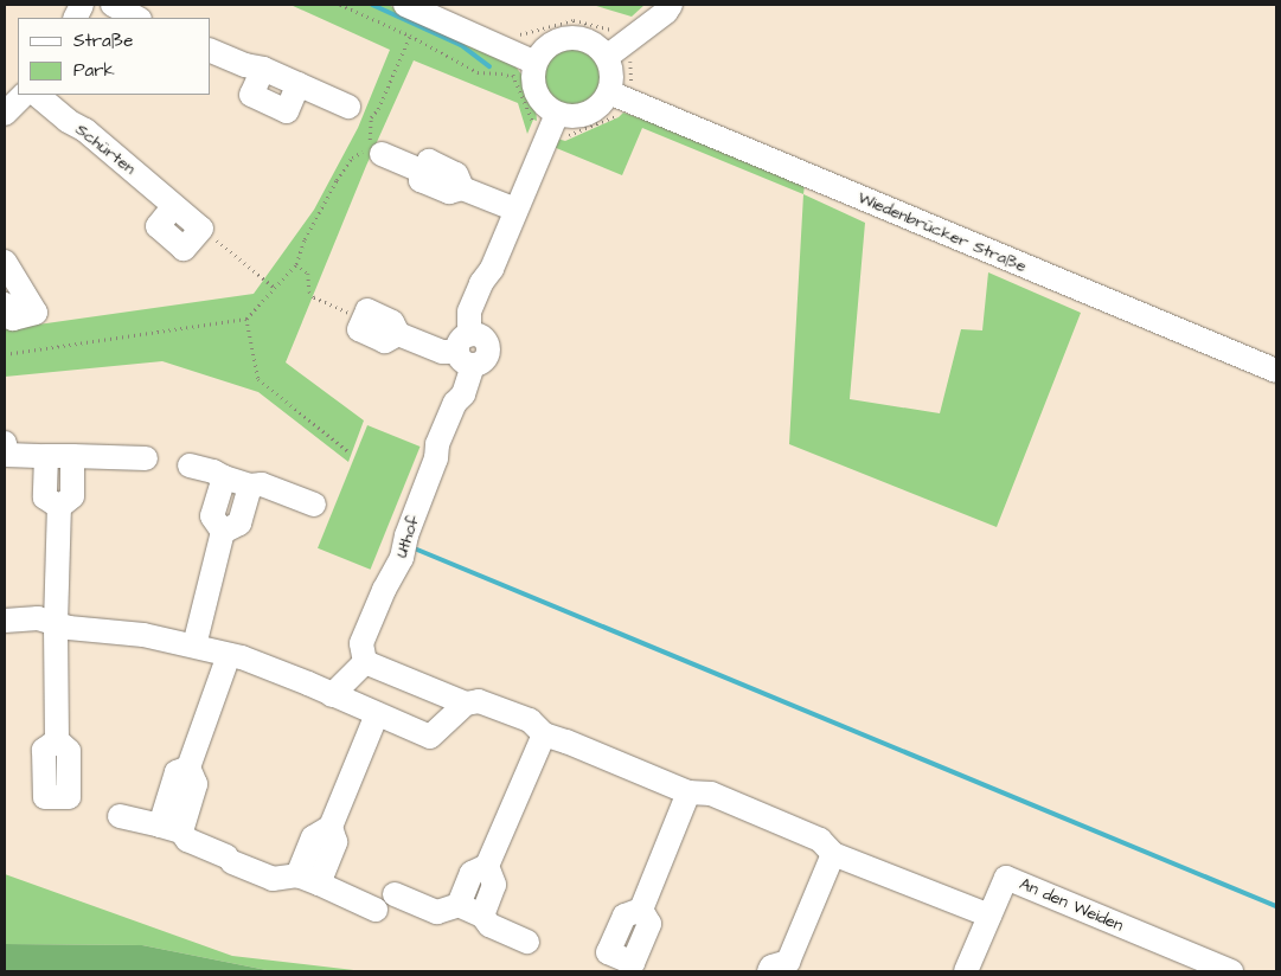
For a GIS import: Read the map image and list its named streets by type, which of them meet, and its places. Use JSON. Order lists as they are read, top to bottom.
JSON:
{
  "streets": {
    "street": [
      "Schürten",
      "Wiedenbrücker Straße",
      "Uthof",
      "An den Weiden"
    ]
  },
  "crossings": [
    ["Wiedenbrücker Straße", "Uthof"]
  ],
  "legend": ["Straße", "Park"]
}
